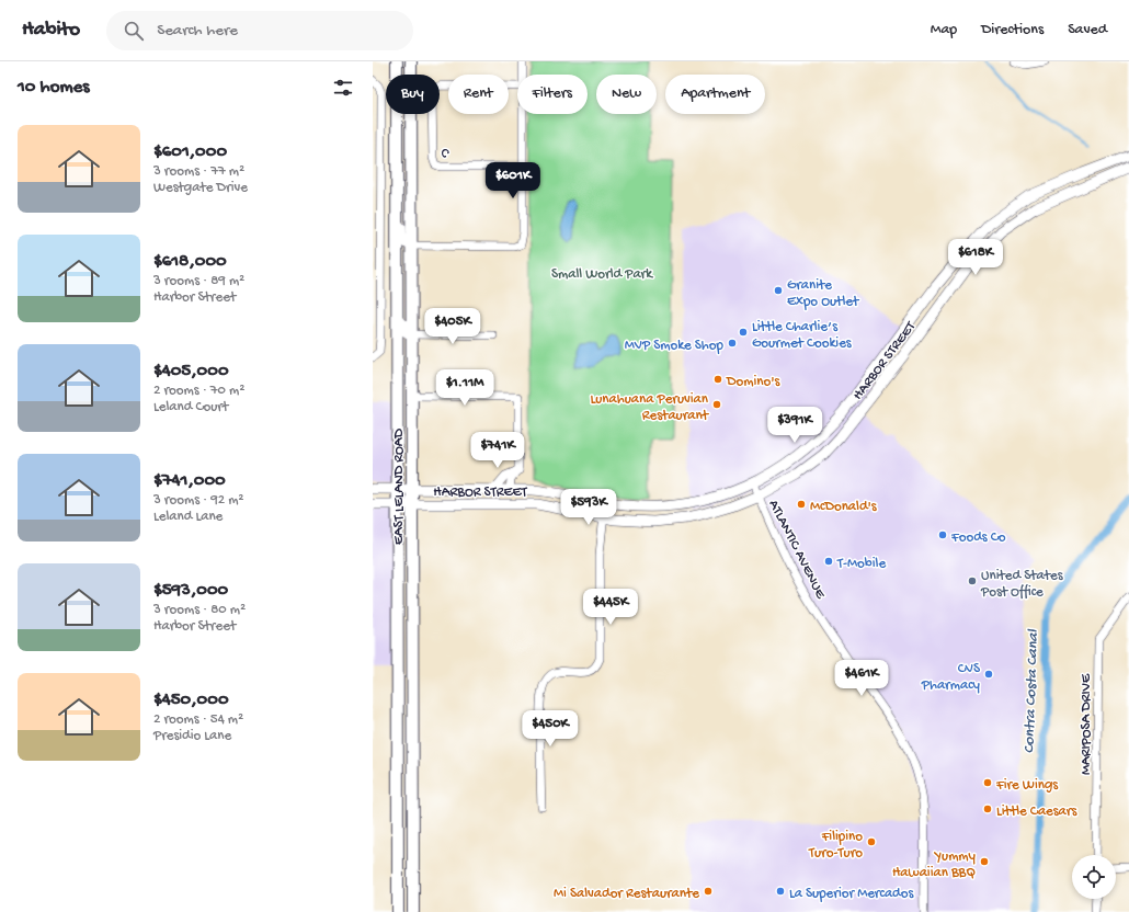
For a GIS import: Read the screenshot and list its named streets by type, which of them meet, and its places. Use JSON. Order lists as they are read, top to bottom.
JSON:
{
  "streets": {
    "main road": ["EAST LELAND ROAD"],
    "street": [
      "C",
      "HARBOR STREET",
      "ATLANTIC AVENUE",
      "MARIPOSA DRIVE"
    ]
  },
  "crossings": [
    ["HARBOR STREET", "EAST LELAND ROAD"],
    ["HARBOR STREET", "ATLANTIC AVENUE"]
  ],
  "water": ["Contra Costa Canal"],
  "parks": ["Small World Park"],
  "places": [
    "Granite Expo Outlet",
    "Little Charlie’s Gourmet Cookies",
    "MVP Smoke Shop",
    "Domino's",
    "Lunahuana Peruvian Restaurant",
    "McDonald's",
    "Foods Co",
    "T-Mobile",
    "United States Post Office",
    "CVS Pharmacy",
    "Fire Wings",
    "Little Caesars",
    "Filipino Turo-Turo",
    "Yummy Hawaiian BBQ",
    "Mi Salvador Restaurante",
    "La Superior Mercados"
  ],
  "page": {
    "header": "Habito",
    "search": "Search here",
    "nav": ["Map", "Directions", "Saved"],
    "heading": "10 homes",
    "chip": [
      "Buy",
      "Rent",
      "Filters",
      "New",
      "Apartment"
    ],
    "list": [
      {
        "name": "$601,000",
        "note": "3 rooms · 77 m² · Westgate Drive"
      },
      {
        "name": "$618,000",
        "note": "3 rooms · 89 m² · Harbor Street"
      },
      {
        "name": "$405,000",
        "note": "2 rooms · 70 m² · Leland Court"
      },
      {
        "name": "$741,000",
        "note": "3 rooms · 92 m² · Leland Lane"
      },
      {
        "name": "$593,000",
        "note": "3 rooms · 80 m² · Harbor Street"
      },
      {
        "name": "$450,000",
        "note": "2 rooms · 54 m² · Presidio Lane"
      }
    ],
    "price": [
      "$601K",
      "$618K",
      "$405K",
      "$1.11M",
      "$391K",
      "$741K",
      "$593K",
      "$445K",
      "$461K",
      "$450K"
    ]
  }
}
